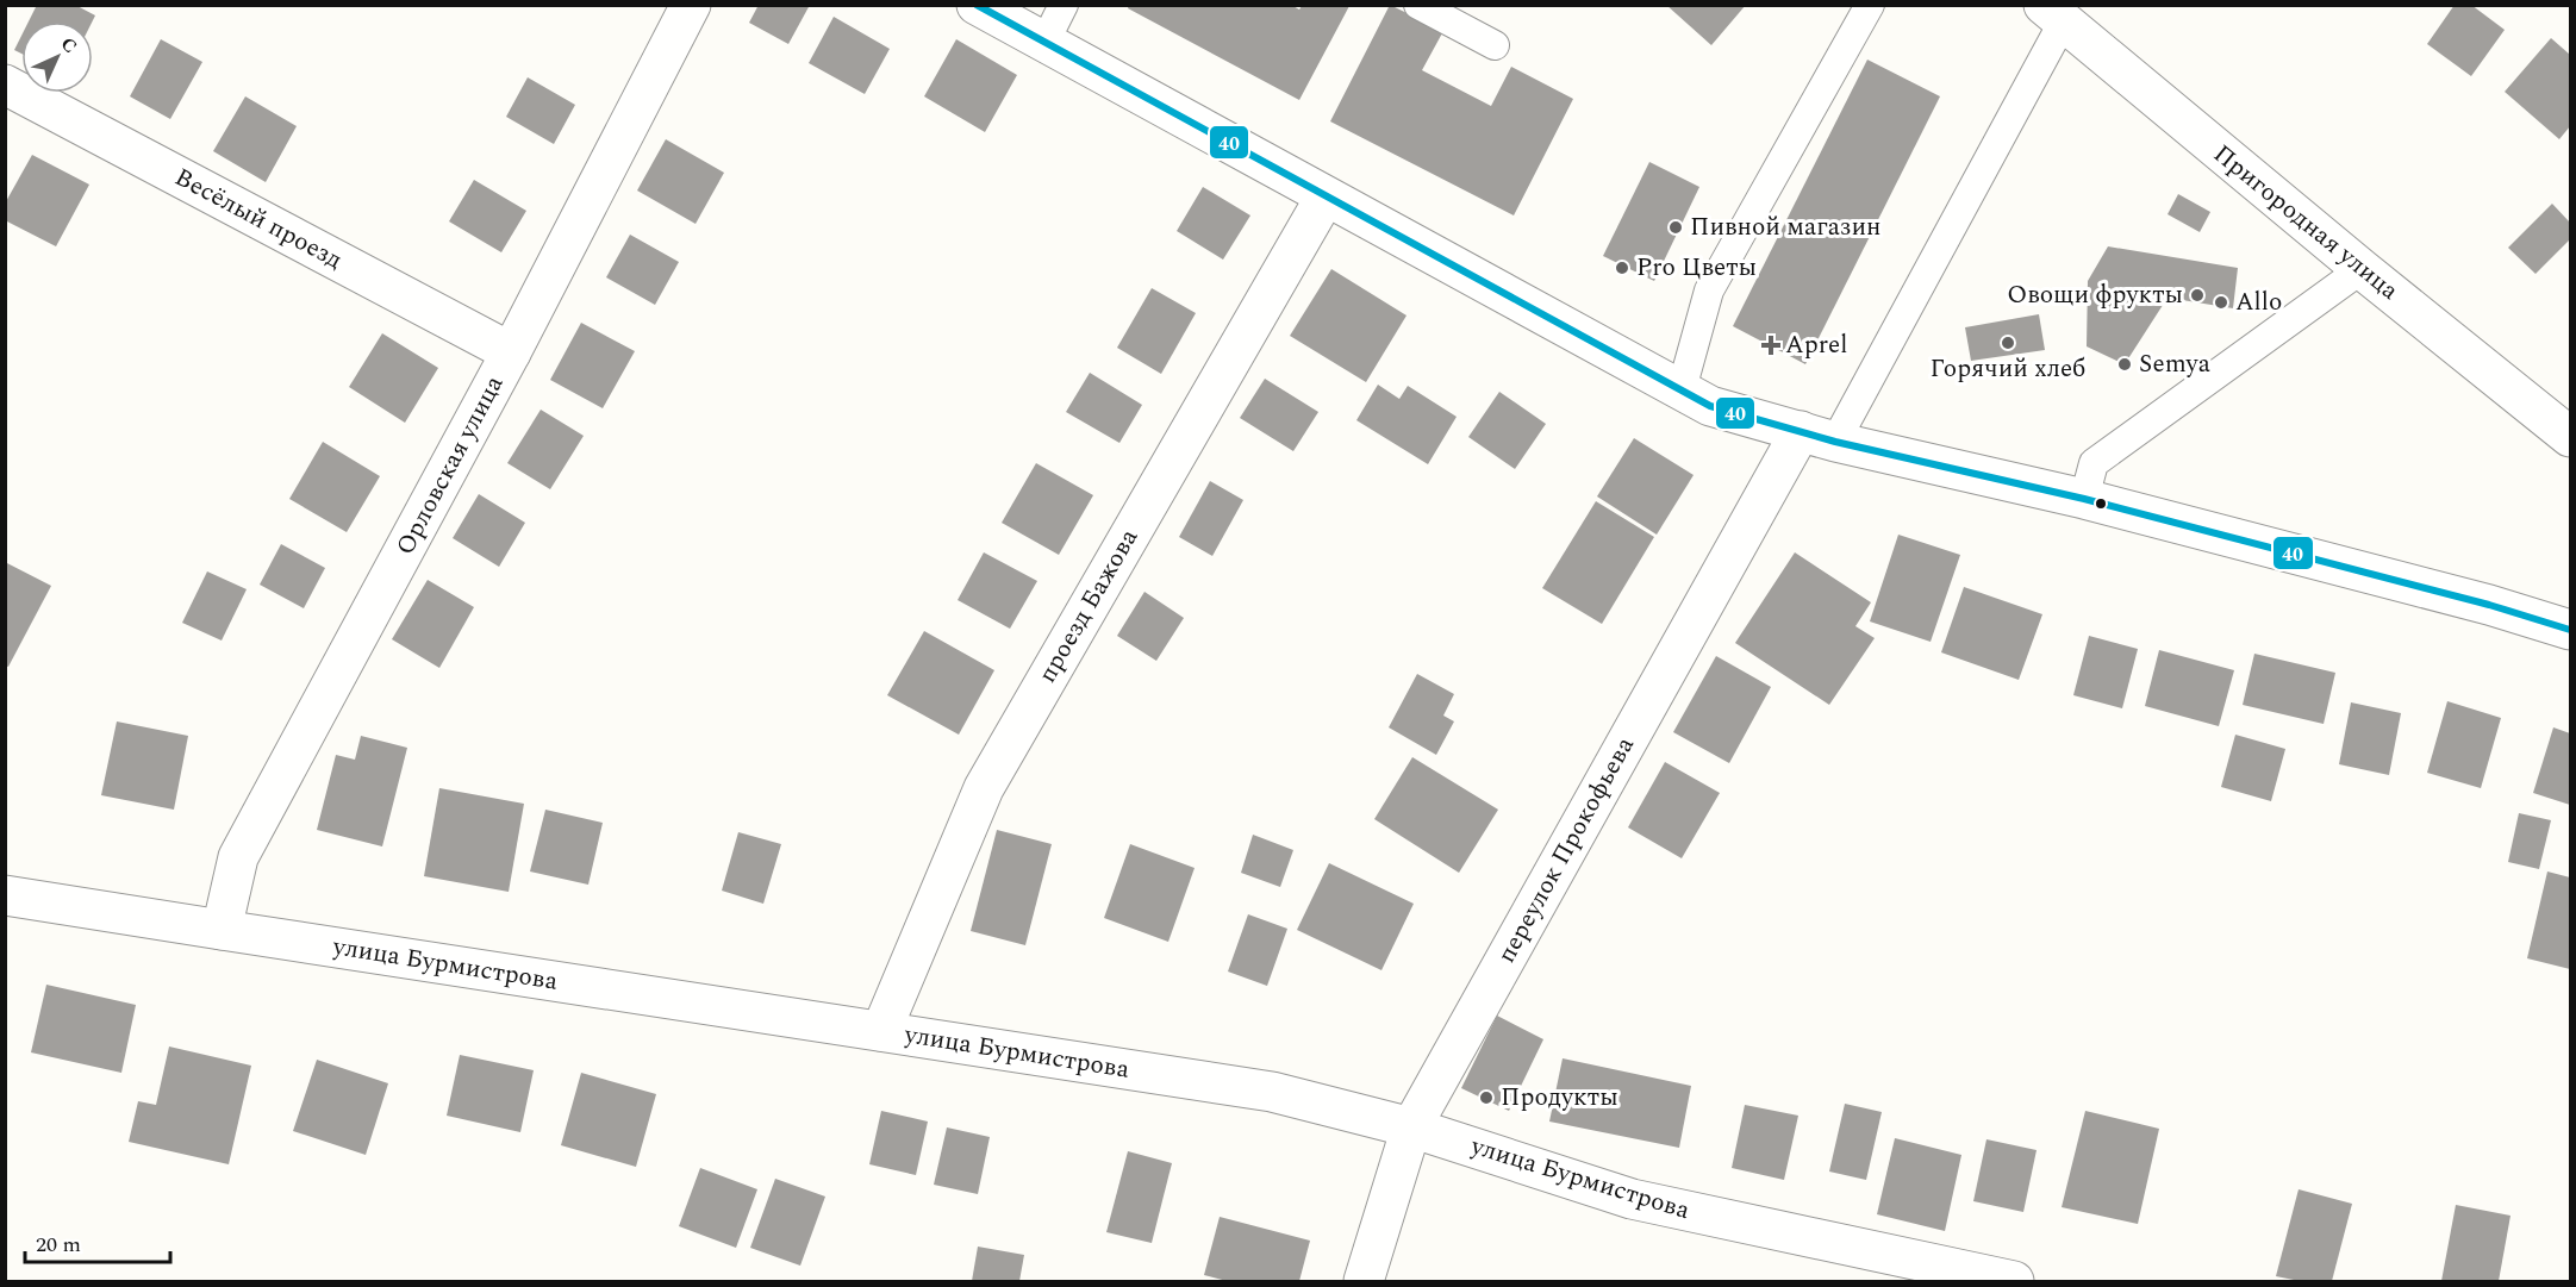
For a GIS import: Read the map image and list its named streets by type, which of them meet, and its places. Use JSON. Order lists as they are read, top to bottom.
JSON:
{
  "streets": {
    "street": [
      "Весёлый проезд",
      "Пригородная улица",
      "Орловская улица",
      "проезд Бажова",
      "переулок Прокофьева",
      "улица Бурмистрова"
    ]
  },
  "crossings": [
    ["Весёлый проезд", "Орловская улица"],
    ["Орловская улица", "улица Бурмистрова"],
    ["проезд Бажова", "улица Бурмистрова"],
    ["переулок Прокофьева", "улица Бурмистрова"]
  ],
  "places": {
    "other": [
      "Пивной магазин",
      "Pro Цветы",
      "Овощи фрукты",
      "Allo",
      "Горячий хлеб",
      "Semya",
      "Продукты"
    ],
    "health": ["Aprel"]
  },
  "lines": ["transit line 40"],
  "scale_bar": "20 m",
  "north": "top right"
}
